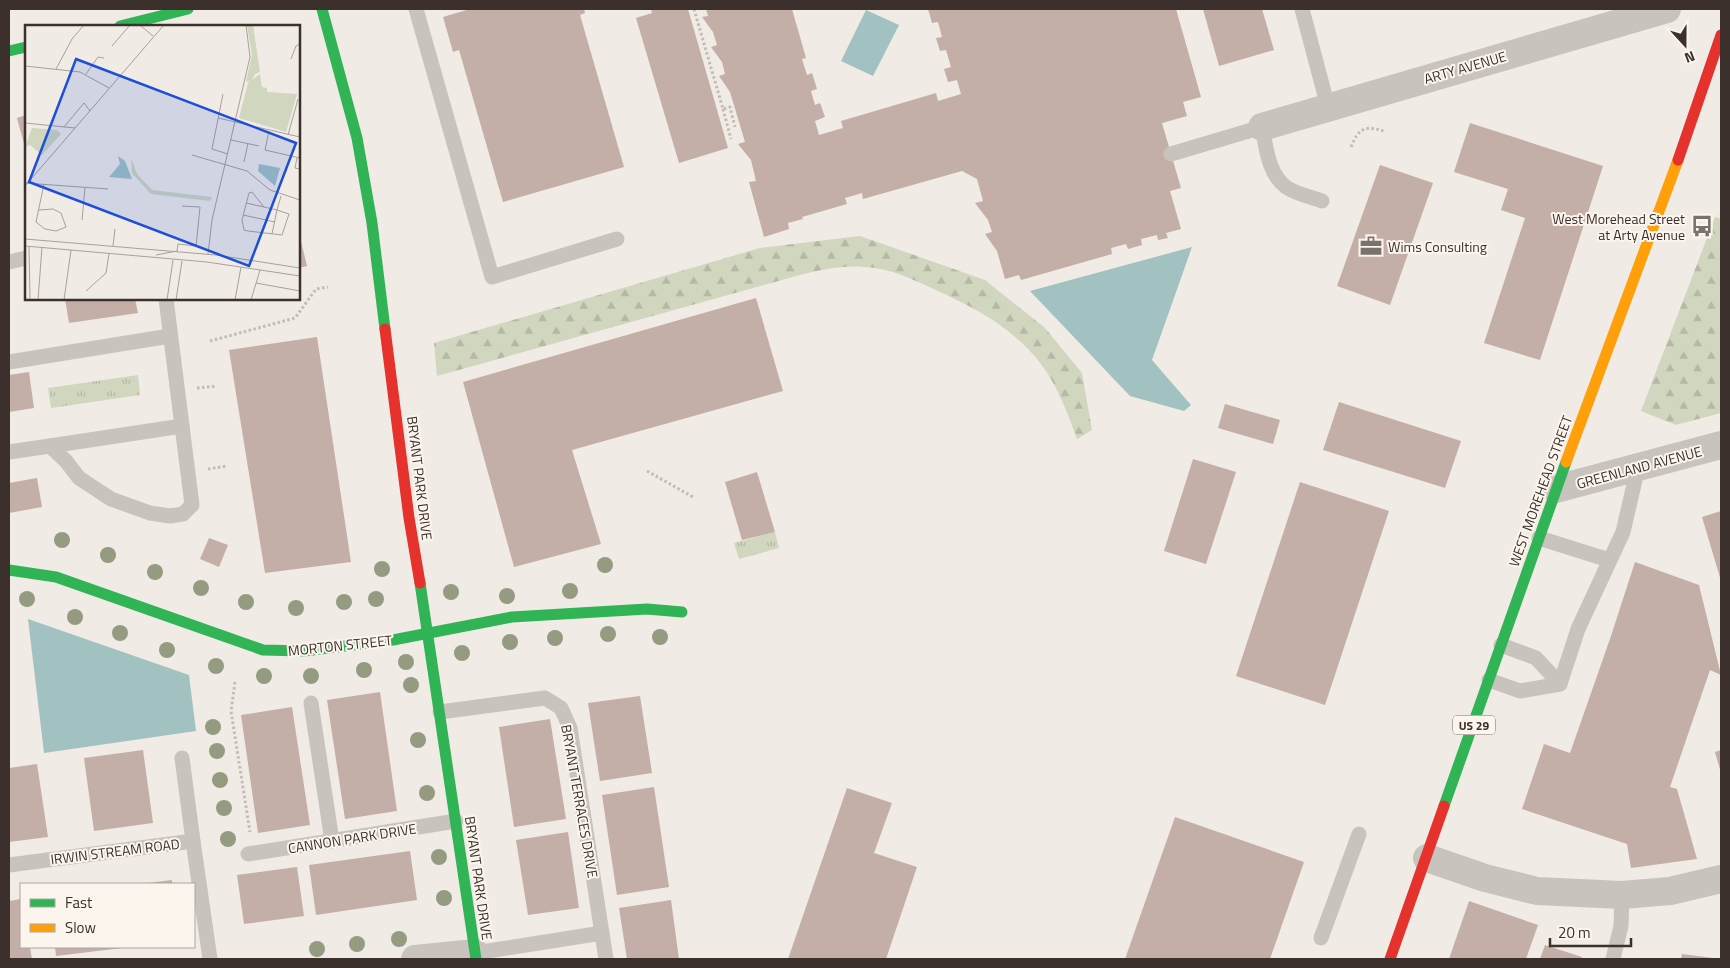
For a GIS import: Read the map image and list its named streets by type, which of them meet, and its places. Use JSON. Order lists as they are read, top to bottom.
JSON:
{
  "streets": {
    "street": [
      "ARTY AVENUE",
      "GREENLAND AVENUE",
      "BRYANT PARK DRIVE",
      "WEST MOREHEAD STREET",
      "MORTON STREET",
      "US 29"
    ],
    "lane": ["BRYANT TERRACES DRIVE", "CANNON PARK DRIVE", "IRWIN STREAM ROAD"]
  },
  "crossings": [
    ["GREENLAND AVENUE", "WEST MOREHEAD STREET"],
    ["BRYANT PARK DRIVE", "MORTON STREET"],
    ["BRYANT PARK DRIVE", "BRYANT TERRACES DRIVE"],
    ["BRYANT PARK DRIVE", "CANNON PARK DRIVE"]
  ],
  "places": {
    "bus stop": ["West Morehead Street at Arty Avenue"],
    "office": ["Wims Consulting"]
  },
  "legend": ["Fast", "Slow"],
  "scale_bar": "20 m",
  "north": "bottom"
}
